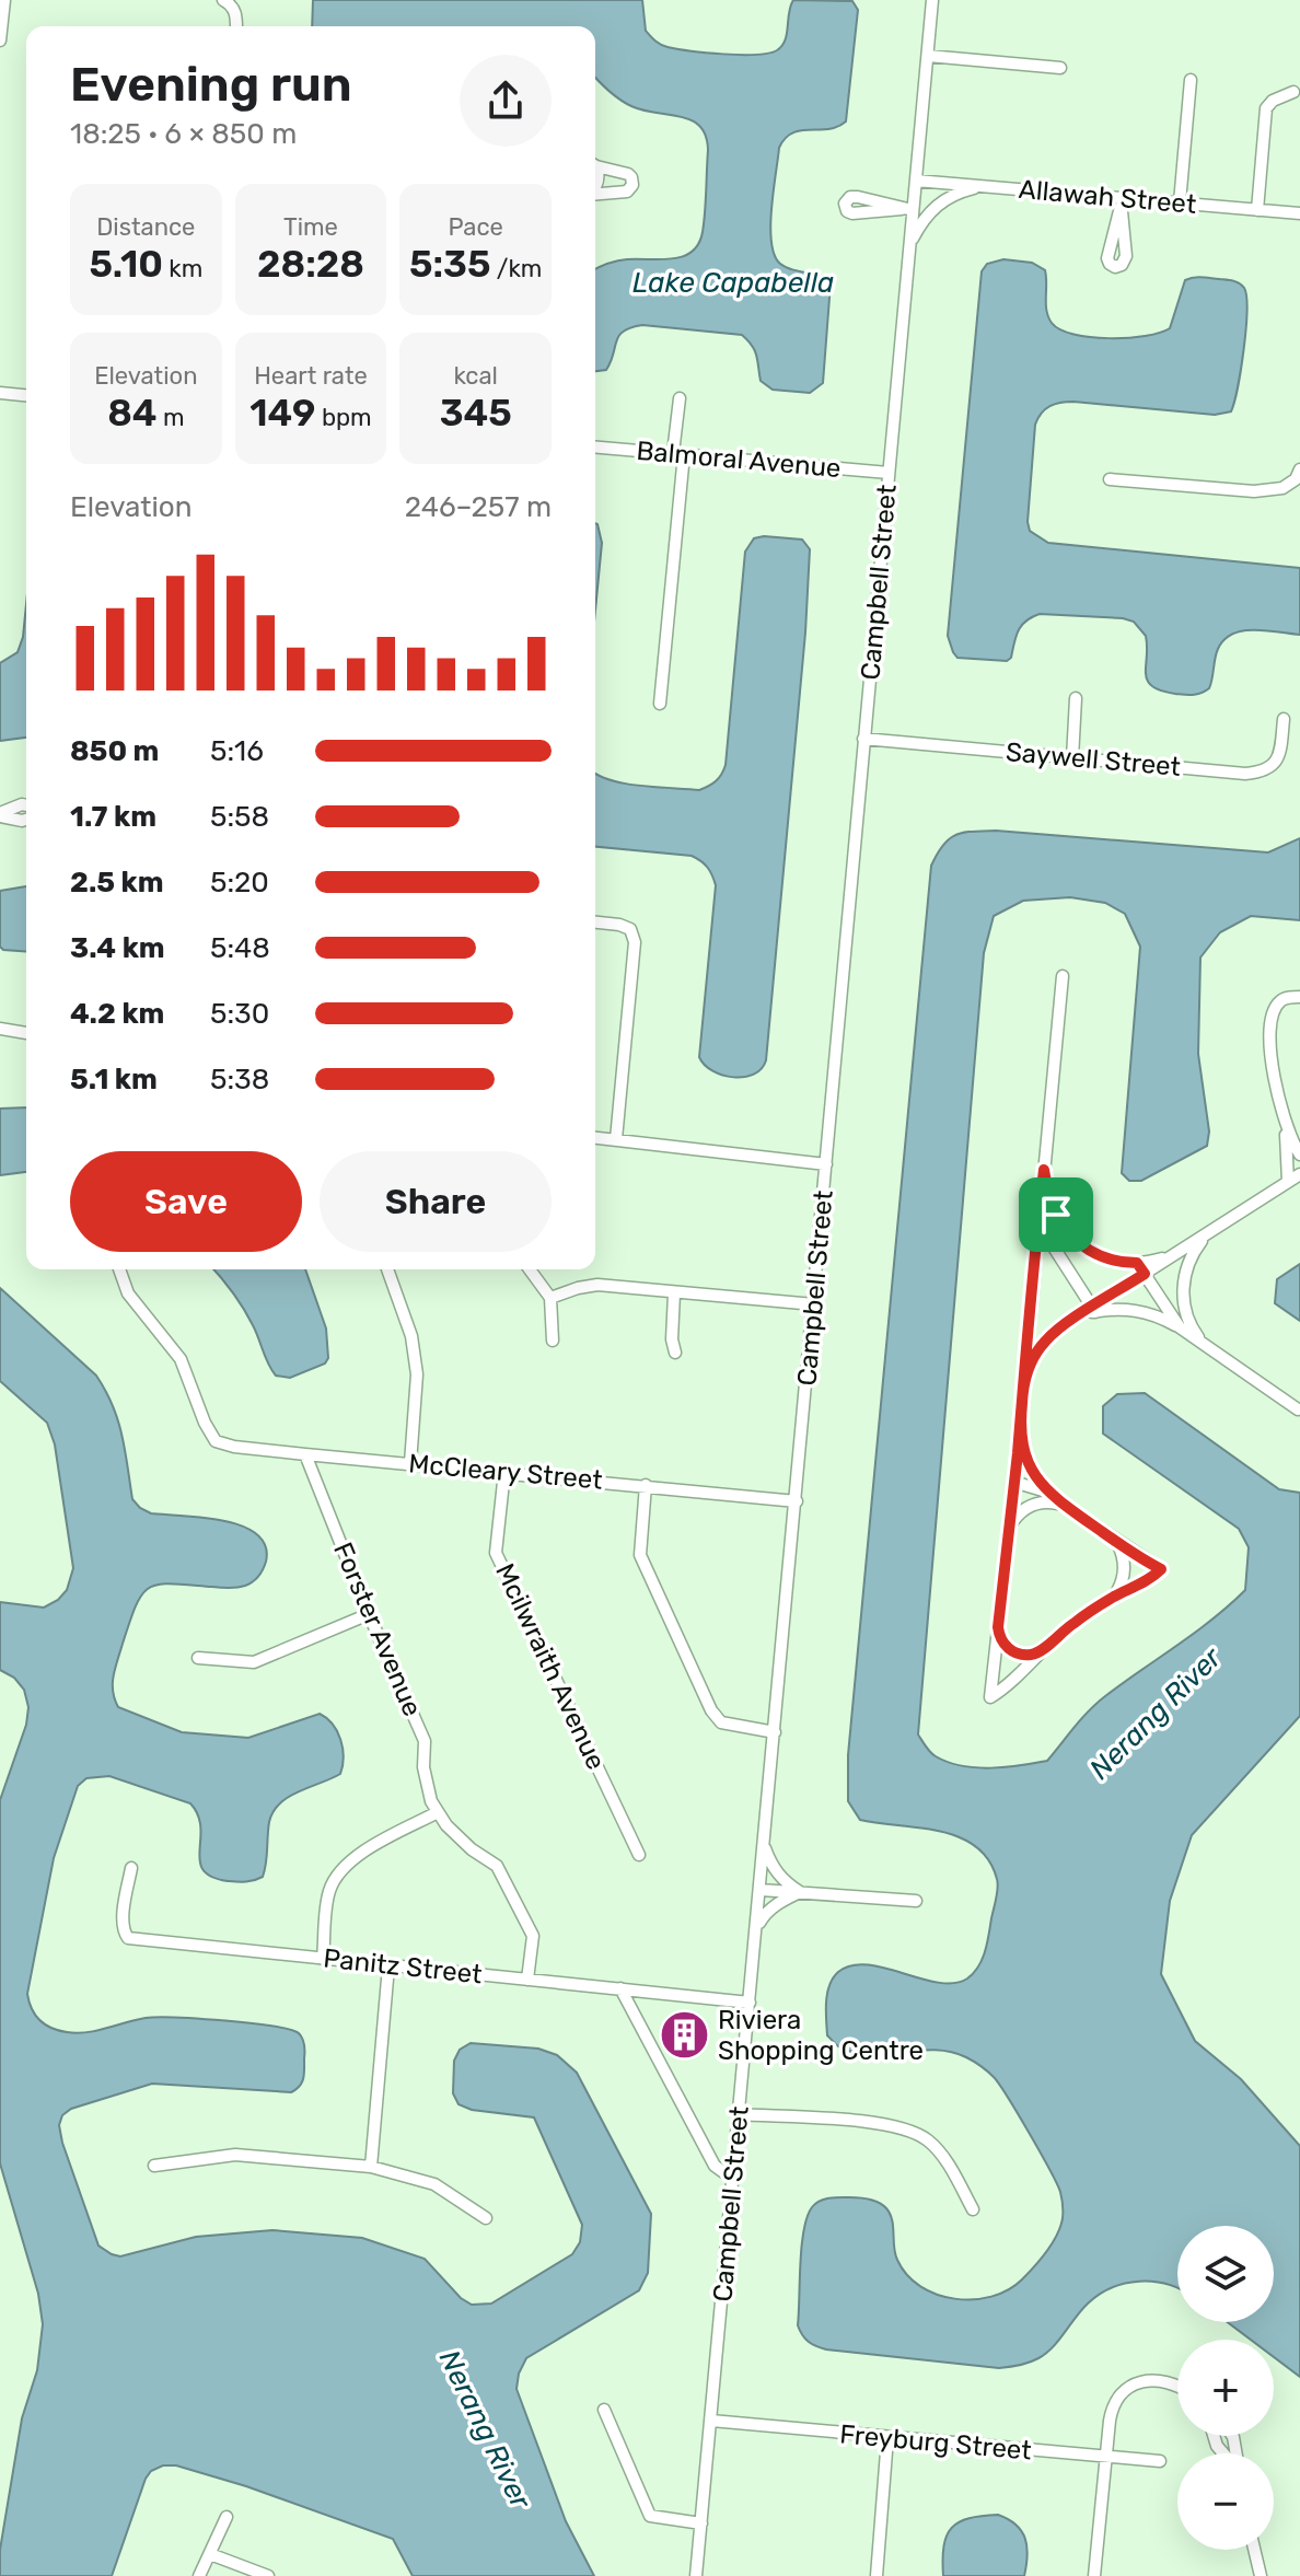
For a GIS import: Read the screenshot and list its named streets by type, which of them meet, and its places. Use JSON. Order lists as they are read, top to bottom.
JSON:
{
  "streets": {
    "street": [
      "Allawah Street",
      "Balmoral Avenue",
      "Campbell Street",
      "Saywell Street",
      "McCleary Street",
      "Forster Avenue",
      "Mcilwraith Avenue",
      "Panitz Street",
      "Freyburg Street"
    ]
  },
  "crossings": [
    ["Allawah Street", "Campbell Street"],
    ["Balmoral Avenue", "Campbell Street"],
    ["Campbell Street", "Saywell Street"],
    ["Campbell Street", "McCleary Street"],
    ["Campbell Street", "Panitz Street"],
    ["Campbell Street", "Freyburg Street"],
    ["McCleary Street", "Forster Avenue"],
    ["McCleary Street", "Mcilwraith Avenue"],
    ["Forster Avenue", "Panitz Street"]
  ],
  "water": ["Lake Capabella", "Nerang River"],
  "places": {
    "building": ["Riviera Shopping Centre"]
  },
  "page": {
    "heading": ["Evening run", "18:25 · 6 × 850 m"],
    "stats": [
      ["Distance", "5.10 km"],
      ["Time", "28:28"],
      ["Pace", "5:35 /km"],
      ["Elevation", "84 m"],
      ["Heart rate", "149 bpm"],
      ["kcal", "345"]
    ],
    "chart": ["Elevation", "246–257 m"],
    "list": [
      {
        "name": "850 m",
        "note": "5:16"
      },
      {
        "name": "1.7 km",
        "note": "5:58"
      },
      {
        "name": "2.5 km",
        "note": "5:20"
      },
      {
        "name": "3.4 km",
        "note": "5:48"
      },
      {
        "name": "4.2 km",
        "note": "5:30"
      },
      {
        "name": "5.1 km",
        "note": "5:38"
      }
    ],
    "buttons": ["Save", "Share"],
    "map_buttons": ["+", "−"]
  }
}
